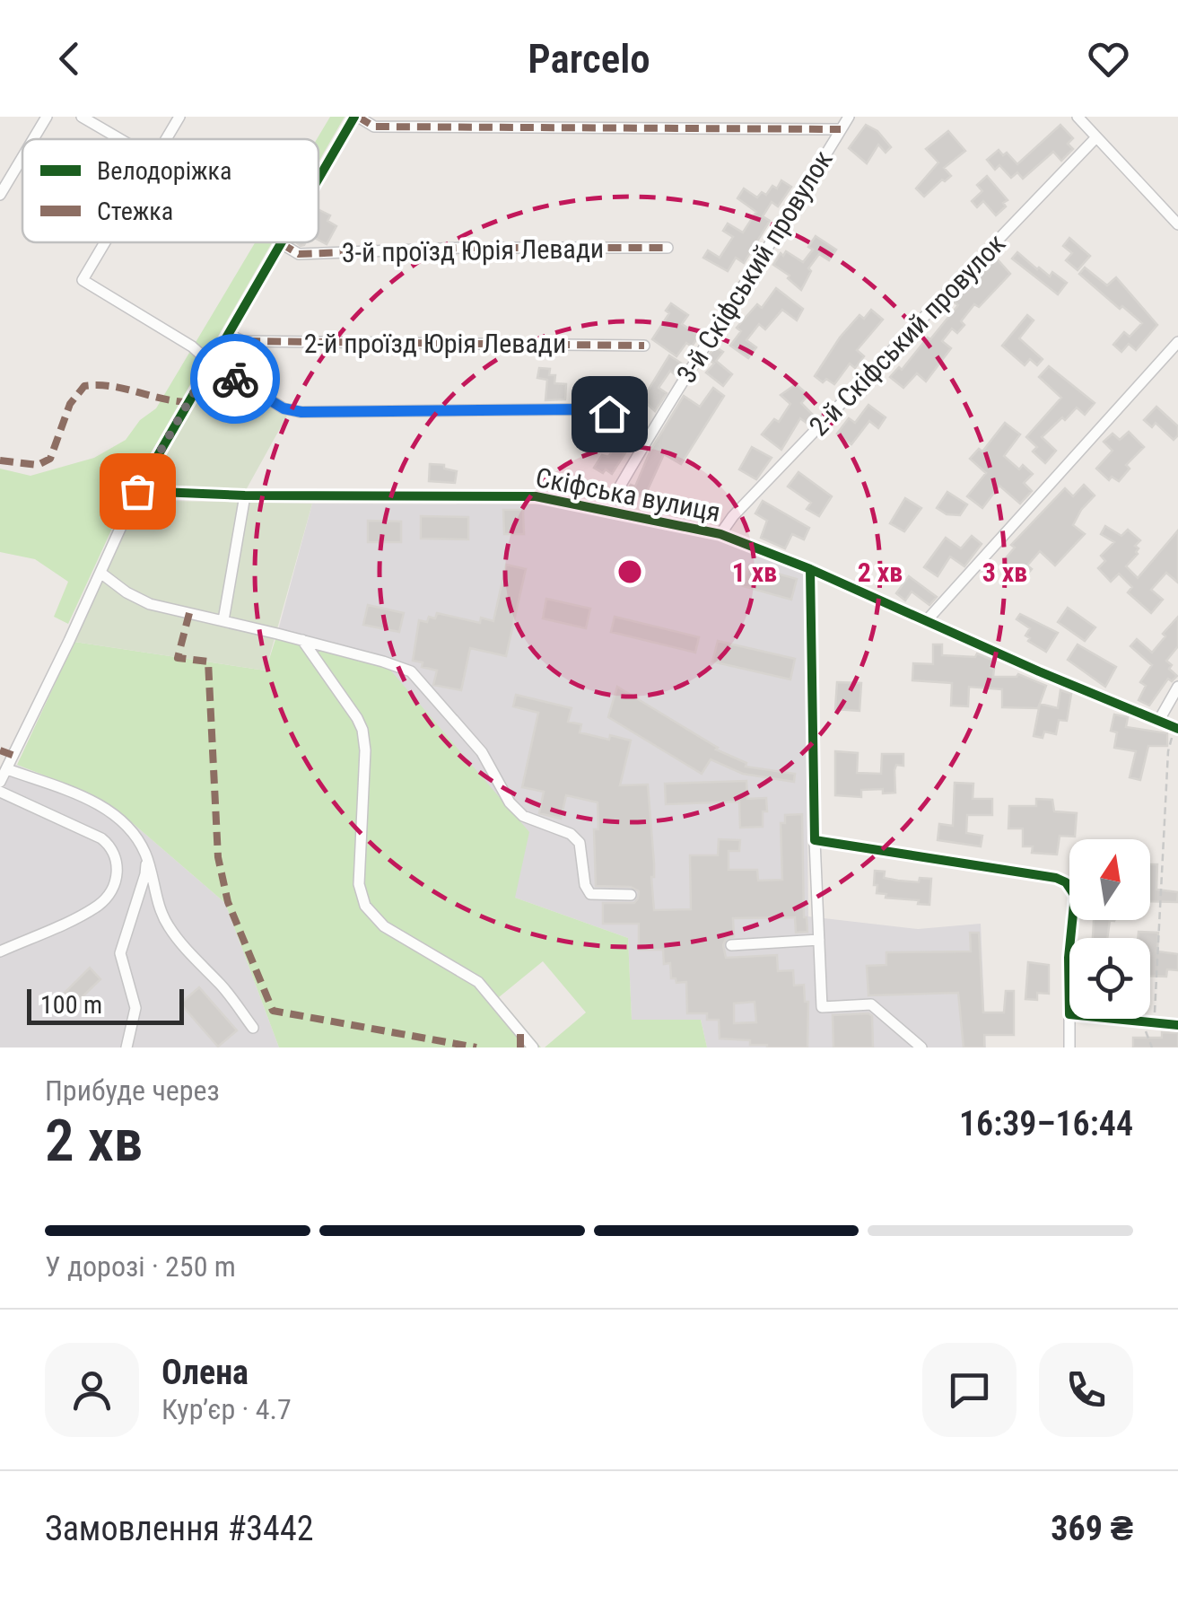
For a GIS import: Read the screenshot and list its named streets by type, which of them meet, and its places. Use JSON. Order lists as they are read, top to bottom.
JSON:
{
  "streets": {
    "street": [
      "3-й проїзд Юрія Левади",
      "3-й Скіфський провулок",
      "2-й Скіфський провулок",
      "2-й проїзд Юрія Левади",
      "Скіфська вулиця"
    ]
  },
  "crossings": [
    ["3-й Скіфський провулок", "Скіфська вулиця"],
    ["2-й Скіфський провулок", "Скіфська вулиця"]
  ],
  "legend": ["Велодоріжка", "Стежка"],
  "scale_bar": "100 m",
  "north": "top",
  "page": {
    "header": "Parcelo",
    "scale": "100 m",
    "heading": ["2 хв", "Прибуде через", "16:39–16:44"],
    "panel": [
      "Олена",
      "Кур’єр · 4.7",
      "Замовлення #3442",
      "369 ₴"
    ],
    "bar": "У дорозі · 250 m"
  },
  "rings": ["1 хв", "2 хв", "3 хв"]
}
